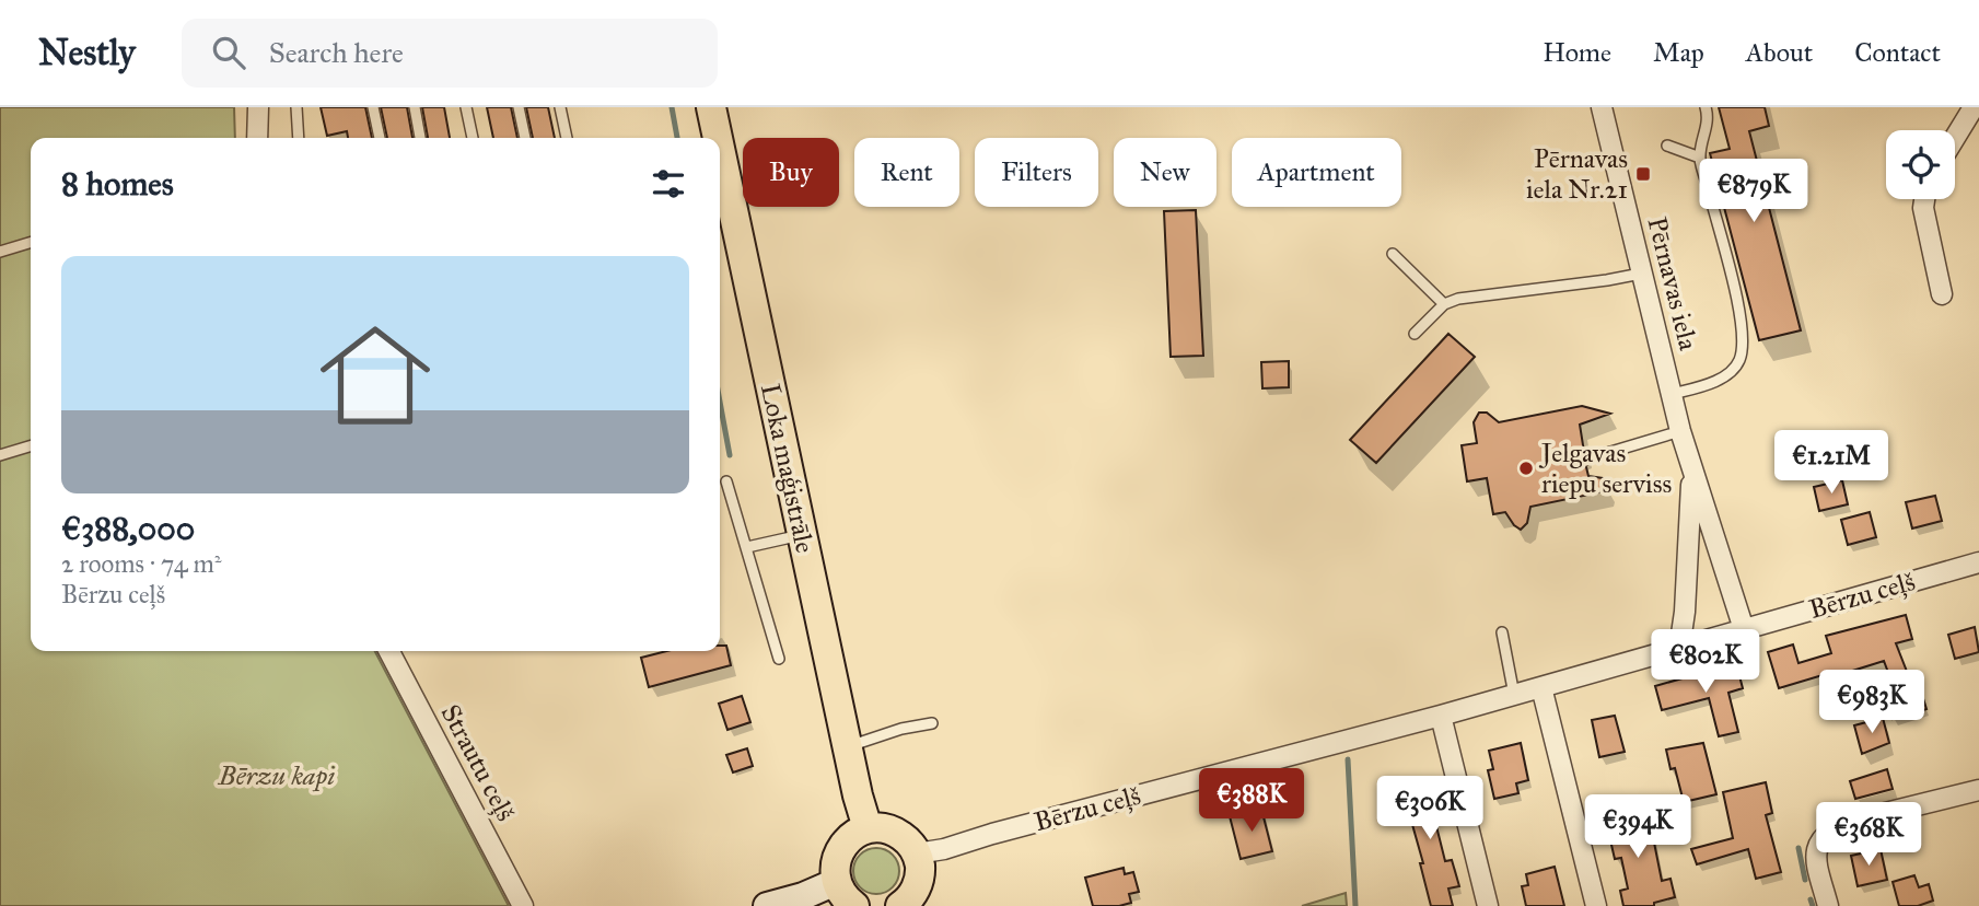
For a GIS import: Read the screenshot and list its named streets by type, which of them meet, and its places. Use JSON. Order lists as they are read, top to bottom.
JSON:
{
  "streets": {
    "main road": ["Loka maģistrāle"],
    "street": ["Pērnavas iela", "Bērzu ceļš", "Strautu ceļš"]
  },
  "parks": ["Bērzu kapi"],
  "places": {
    "transit": ["Pērnavas iela Nr.21"],
    "other": ["Jelgavas riepu serviss"]
  },
  "page": {
    "header": "Nestly",
    "search": "Search here",
    "nav": [
      "Home",
      "Map",
      "About",
      "Contact"
    ],
    "chip": [
      "Buy",
      "Rent",
      "Filters",
      "New",
      "Apartment"
    ],
    "heading": "8 homes",
    "price": [
      "€879K",
      "€1.21M",
      "€802K",
      "€983K",
      "€388K",
      "€306K",
      "€394K",
      "€368K"
    ],
    "list": [
      {
        "name": "€388,000",
        "note": "2 rooms · 74 m² · Bērzu ceļš"
      }
    ]
  }
}
